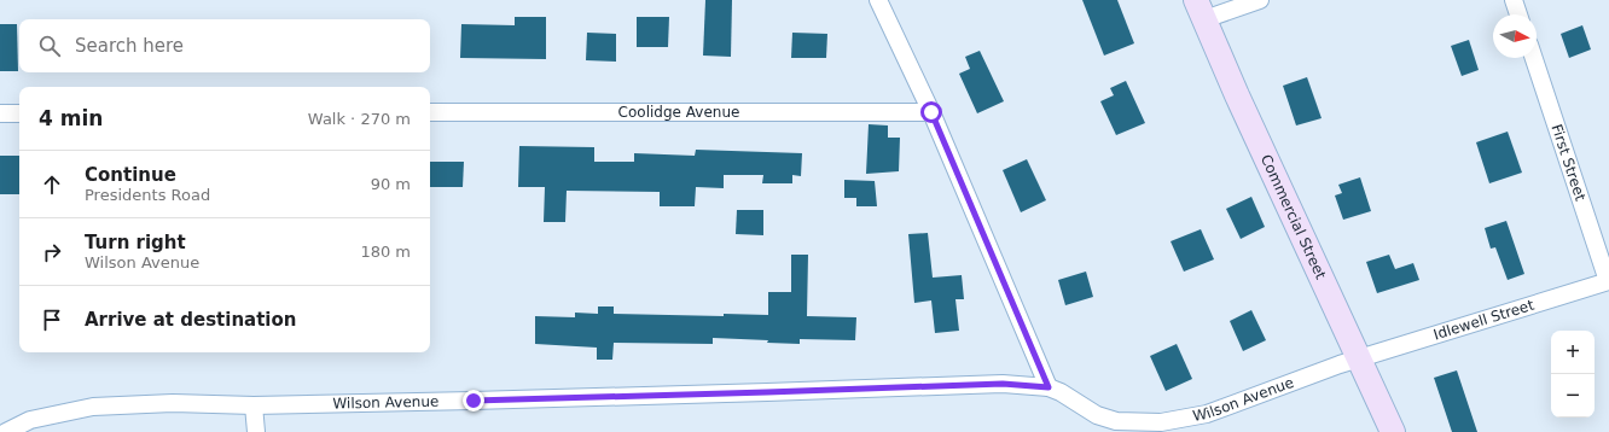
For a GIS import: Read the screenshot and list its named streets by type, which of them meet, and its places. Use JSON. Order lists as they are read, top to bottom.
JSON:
{
  "streets": {
    "main road": ["Commercial Street"],
    "street": [
      "Coolidge Avenue",
      "First Street",
      "Idlewell Street",
      "Wilson Avenue"
    ]
  },
  "crossings": [
    ["First Street", "Idlewell Street"],
    ["Commercial Street", "Idlewell Street"],
    ["Commercial Street", "Wilson Avenue"],
    ["Idlewell Street", "Wilson Avenue"]
  ],
  "north": "right",
  "page": {
    "search": "Search here",
    "heading": ["4 min", "Walk · 270 m"],
    "list": [
      ["Continue", "Presidents Road", "90 m"],
      ["Turn right", "Wilson Avenue", "180 m"],
      "Arrive at destination"
    ],
    "map_buttons": ["+", "−"]
  }
}
